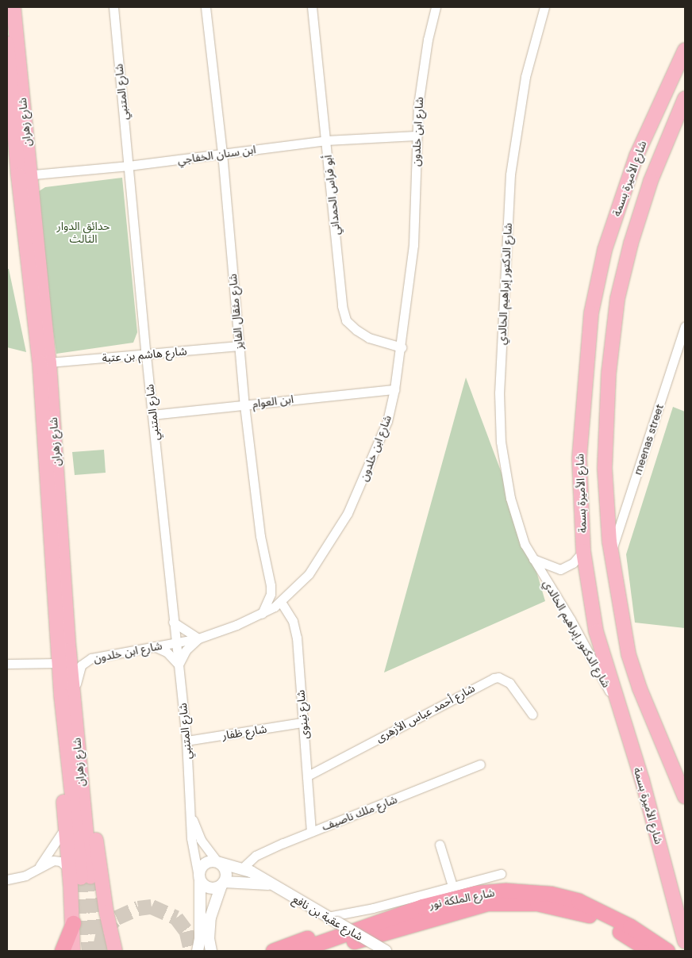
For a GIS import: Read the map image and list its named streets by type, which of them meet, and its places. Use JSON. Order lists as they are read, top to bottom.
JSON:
{
  "streets": {
    "highway": ["شارع الملكة نور"],
    "main road": ["شارع زهران", "شارع الأميرة بسمة"],
    "street": [
      "شارع المتنبي",
      "شارع ابن خلدون",
      "ابن سنان الخفاجي",
      "أبو فراس الحمداني",
      "شارع الدكتور إبراهيم الخالدي",
      "شارع مثقال الفايز",
      "شارع هاشم بن عتبة",
      "ابن العوام",
      "meenas street",
      "شارع أحمد عباس الأزهرى",
      "شارع نينوى",
      "شارع ظفار",
      "شارع ملك ناصيف",
      "شارع عقبة بن نافع"
    ]
  },
  "crossings": [
    ["شارع المتنبي", "شارع ابن خلدون"],
    ["شارع المتنبي", "ابن سنان الخفاجي"],
    ["شارع المتنبي", "شارع هاشم بن عتبة"],
    ["شارع المتنبي", "ابن العوام"],
    ["شارع المتنبي", "شارع ظفار"],
    ["شارع المتنبي", "شارع عقبة بن نافع"],
    ["شارع زهران", "شارع ابن خلدون"],
    ["شارع زهران", "ابن سنان الخفاجي"],
    ["شارع زهران", "شارع هاشم بن عتبة"],
    ["شارع ابن خلدون", "ابن سنان الخفاجي"],
    ["شارع ابن خلدون", "أبو فراس الحمداني"],
    ["شارع ابن خلدون", "شارع مثقال الفايز"],
    ["شارع ابن خلدون", "ابن العوام"],
    ["شارع ابن خلدون", "شارع نينوى"],
    ["ابن سنان الخفاجي", "أبو فراس الحمداني"],
    ["ابن سنان الخفاجي", "شارع مثقال الفايز"],
    ["شارع الأميرة بسمة", "شارع الدكتور إبراهيم الخالدي"],
    ["شارع الأميرة بسمة", "meenas street"],
    ["شارع مثقال الفايز", "شارع هاشم بن عتبة"],
    ["شارع مثقال الفايز", "ابن العوام"],
    ["شارع أحمد عباس الأزهرى", "شارع نينوى"],
    ["شارع نينوى", "شارع ظفار"],
    ["شارع نينوى", "شارع ملك ناصيف"],
    ["شارع ملك ناصيف", "شارع عقبة بن نافع"]
  ],
  "parks": ["حدائق الدوار الثالث"]
}
